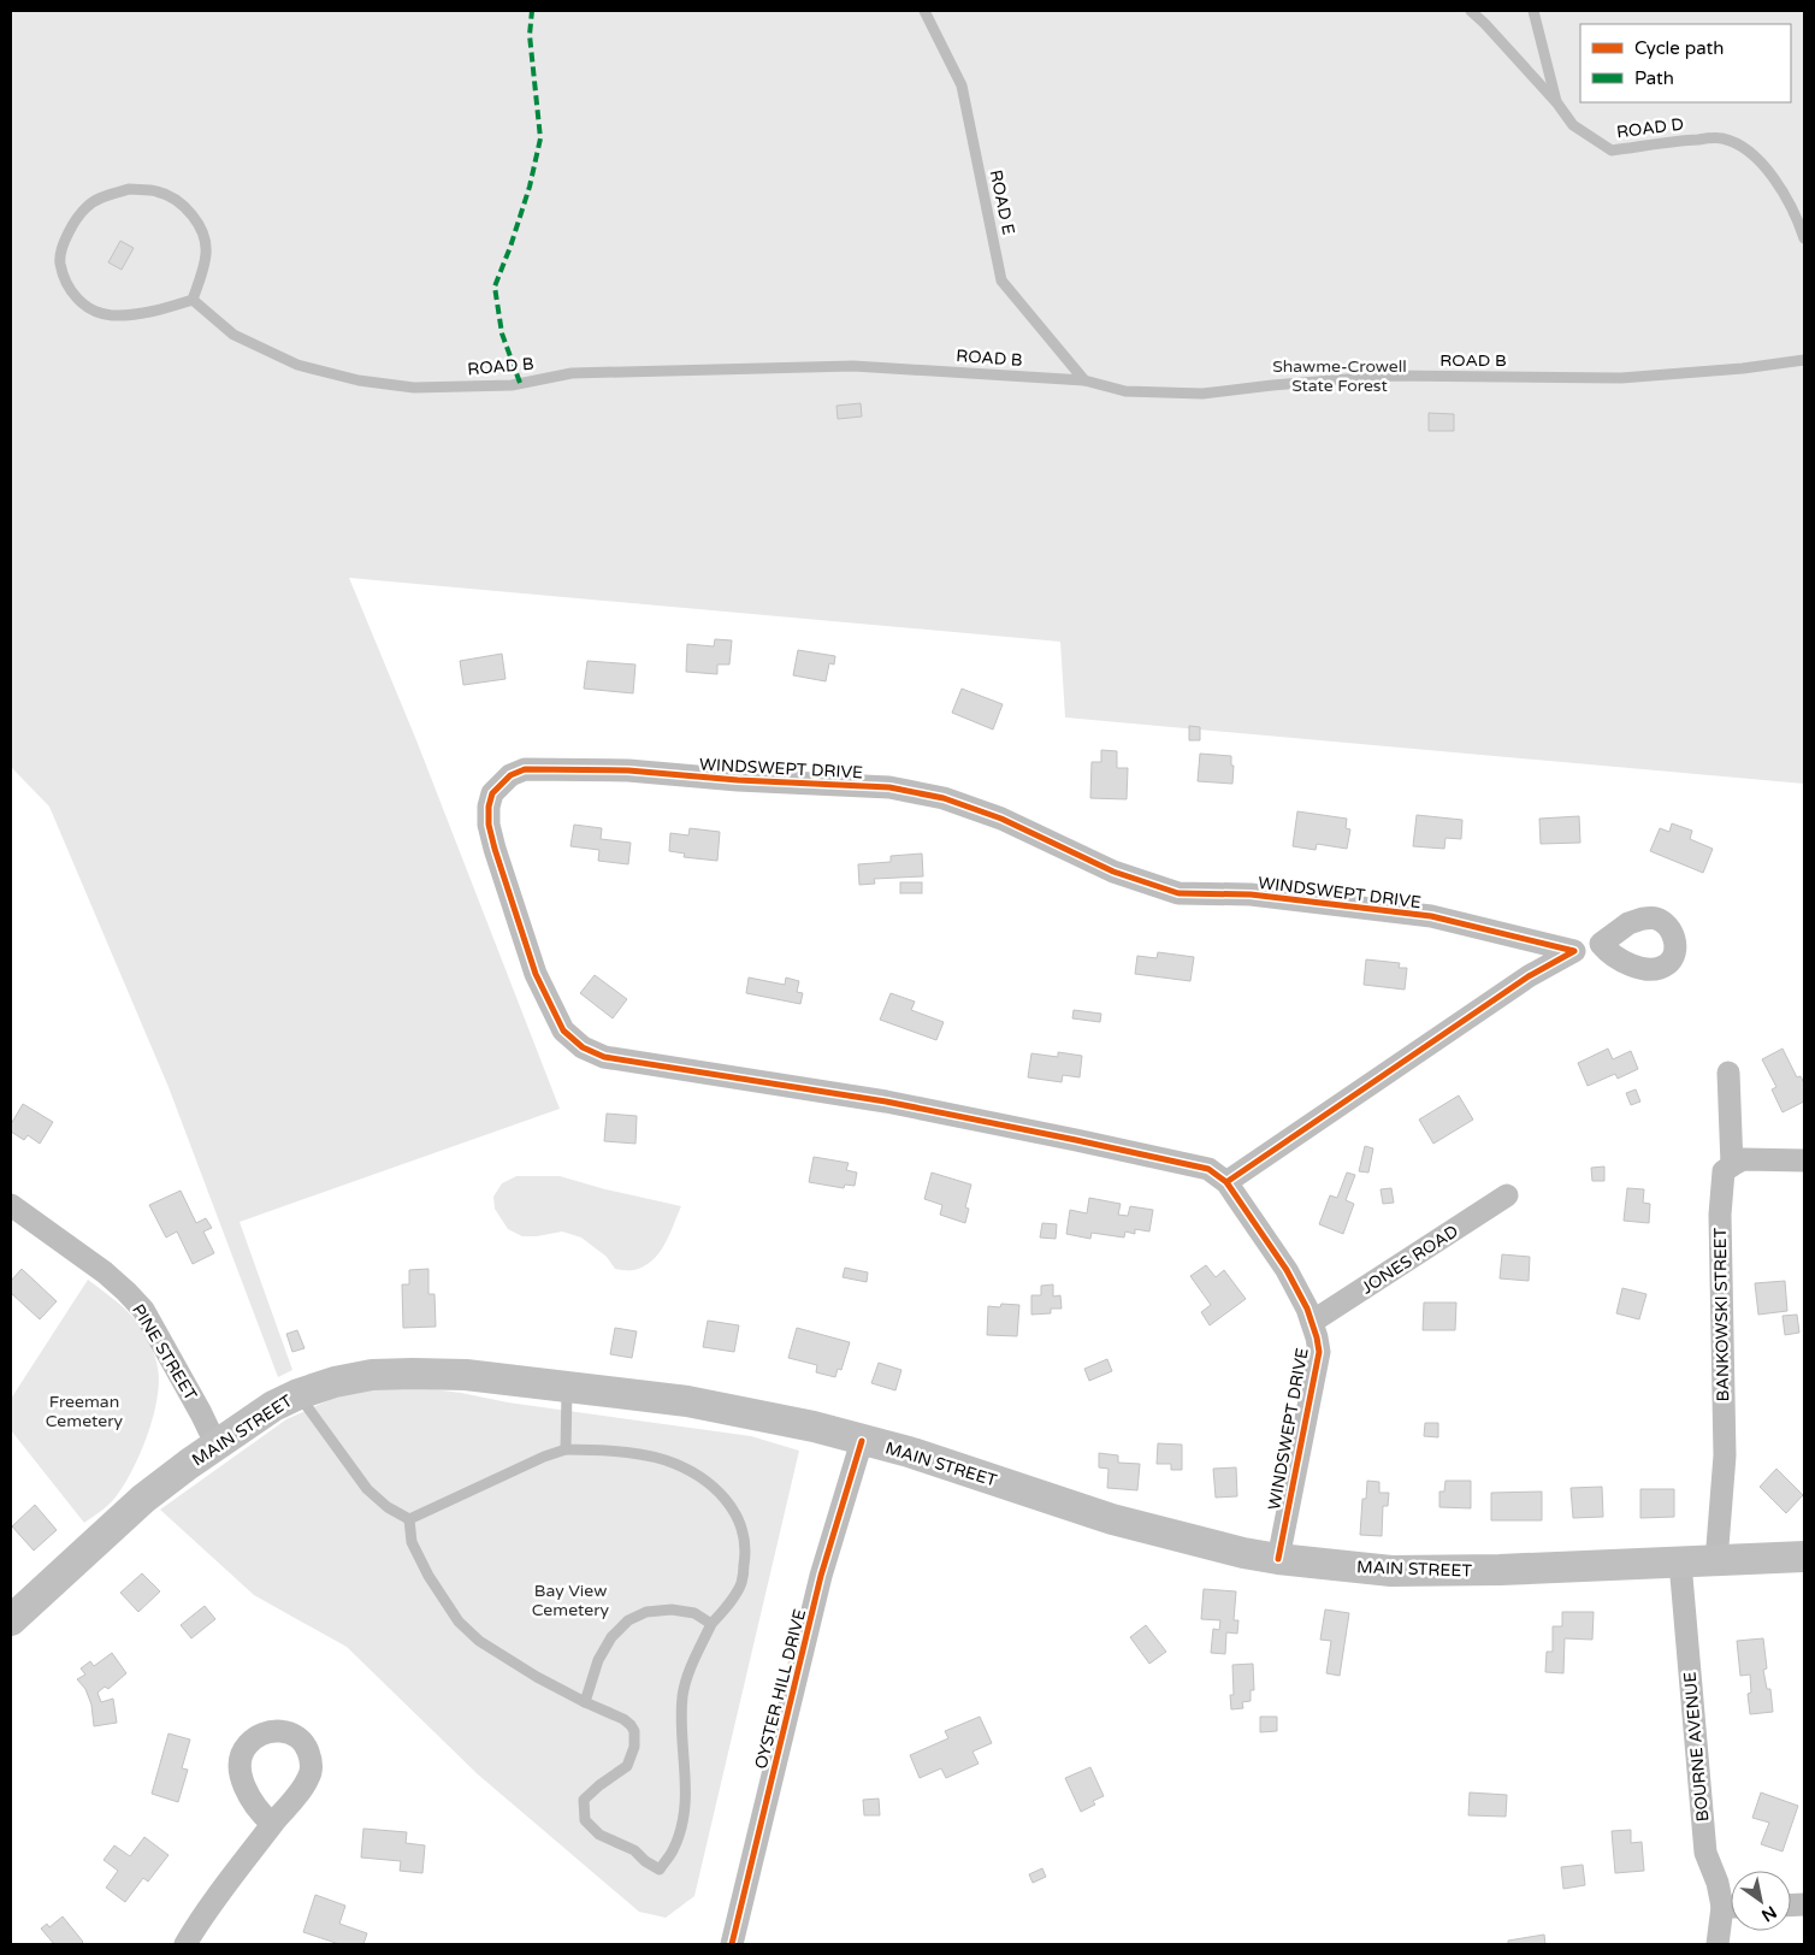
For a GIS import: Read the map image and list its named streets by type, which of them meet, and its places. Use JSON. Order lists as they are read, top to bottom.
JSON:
{
  "streets": {
    "main road": ["MAIN STREET"],
    "street": [
      "WINDSWEPT DRIVE",
      "JONES ROAD",
      "BANKOWSKI STREET",
      "PINE STREET",
      "OYSTER HILL DRIVE",
      "BOURNE AVENUE"
    ],
    "lane": ["ROAD D", "ROAD E", "ROAD B"]
  },
  "crossings": [
    ["ROAD E", "ROAD B"],
    ["WINDSWEPT DRIVE", "JONES ROAD"],
    ["WINDSWEPT DRIVE", "MAIN STREET"],
    ["BANKOWSKI STREET", "MAIN STREET"],
    ["PINE STREET", "MAIN STREET"],
    ["MAIN STREET", "OYSTER HILL DRIVE"],
    ["MAIN STREET", "BOURNE AVENUE"]
  ],
  "parks": ["Shawme-Crowell State Forest", "Freeman Cemetery", "Bay View Cemetery"],
  "legend": ["Cycle path", "Path"],
  "north": "bottom right"
}
